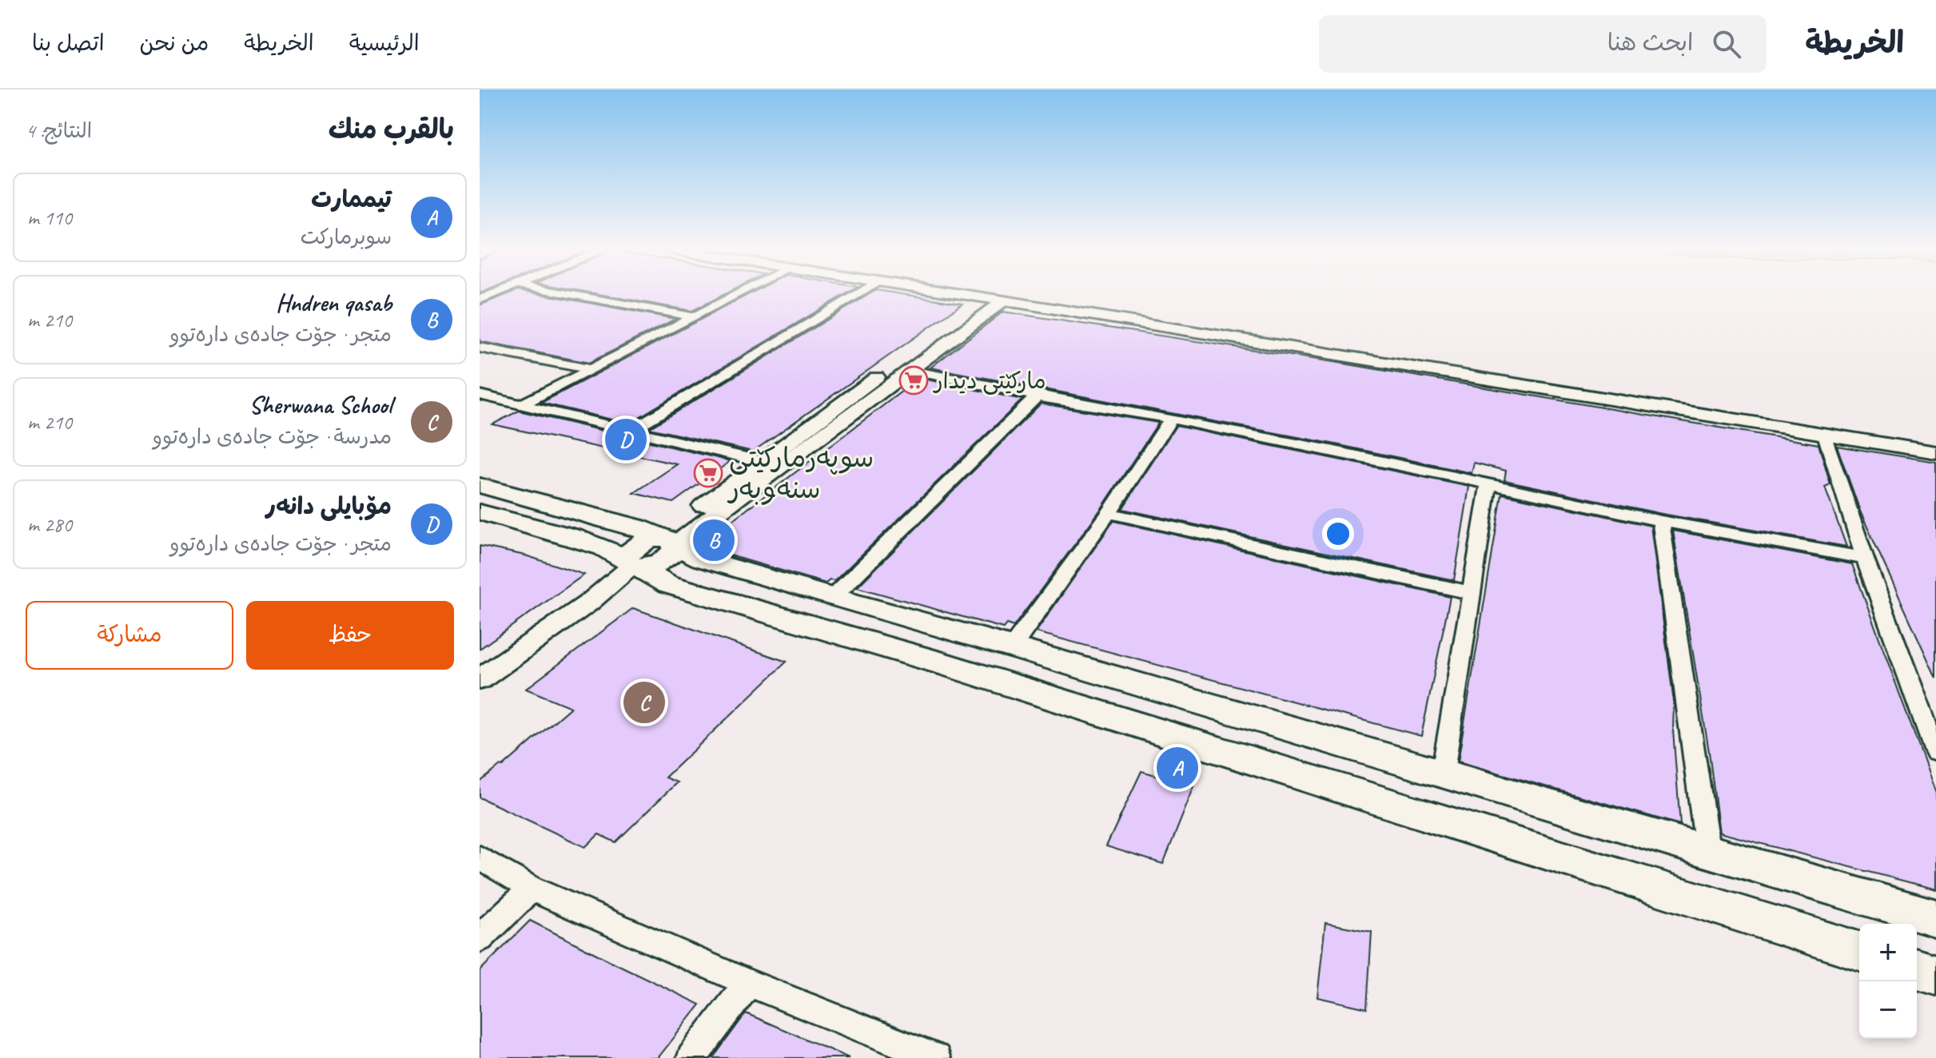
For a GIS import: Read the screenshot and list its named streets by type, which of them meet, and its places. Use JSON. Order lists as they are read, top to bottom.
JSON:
{
  "places": {
    "supermarket": ["مارکێتی دیدار", "سوپەرمارکێتی سنەوبەر"]
  },
  "page": {
    "header": "الخريطة",
    "search": "ابحث هنا",
    "nav": [
      "الرئيسية",
      "الخريطة",
      "من نحن",
      "اتصل بنا"
    ],
    "heading": ["بالقرب منك", "النتائج: 4"],
    "list": [
      {
        "mark": "A",
        "name": "تیممارت",
        "note": "سوبرماركت",
        "value": "110 m"
      },
      {
        "mark": "B",
        "name": "Hndren qasab",
        "note": "متجر · جۆت جادەی دارەتوو",
        "value": "210 m"
      },
      {
        "mark": "C",
        "name": "Sherwana School",
        "note": "مدرسة · جۆت جادەی دارەتوو",
        "value": "210 m"
      },
      {
        "mark": "D",
        "name": "مۆبایلی دانەر",
        "note": "متجر · جۆت جادەی دارەتوو",
        "value": "280 m"
      }
    ],
    "pins": [
      "D",
      "B",
      "C",
      "A"
    ],
    "buttons": ["حفظ", "مشاركة"],
    "map_buttons": ["+", "−"]
  }
}
